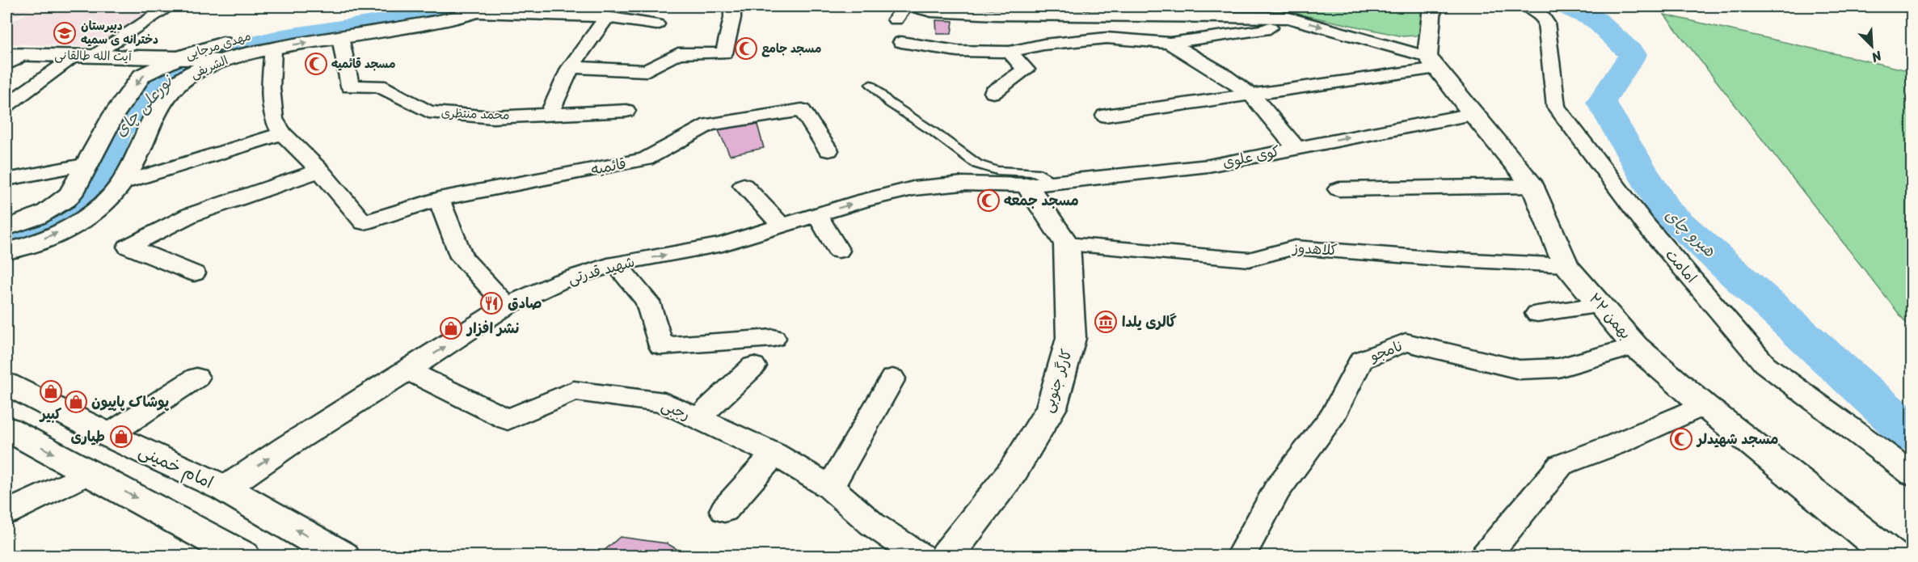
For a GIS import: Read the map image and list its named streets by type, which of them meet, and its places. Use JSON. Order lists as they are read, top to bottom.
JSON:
{
  "streets": {
    "main road": [
      "مهدی مرجایی",
      "آیت الله طالقانی",
      "الشریفی",
      "۲۲ بهمن",
      "کارگر جنوبی",
      "امام خمینی"
    ],
    "street": [
      "محمد منتظری",
      "کوی علوی",
      "قائمیه",
      "کلاهدوز",
      "امامت",
      "شهید قدرتی",
      "نامجو",
      "رجبی"
    ]
  },
  "crossings": [
    ["مهدی مرجایی", "آیت الله طالقانی"],
    ["الشریفی", "محمد منتظری"],
    ["کوی علوی", "شهید قدرتی"],
    ["کوی علوی", "۲۲ بهمن"],
    ["کلاهدوز", "۲۲ بهمن"],
    ["کلاهدوز", "کارگر جنوبی"],
    ["شهید قدرتی", "رجبی"],
    ["شهید قدرتی", "امام خمینی"],
    ["۲۲ بهمن", "نامجو"]
  ],
  "one_way": ["الشریفی"],
  "water": ["نورعلی چای", "هیرو چای"],
  "places": {
    "school or university": ["دبیرستان دخترانه ی سمیه"],
    "mosque": [
      "مسجد جامع",
      "مسجد قائمیه",
      "مسجد جمعه",
      "مسجد شهیدلر"
    ],
    "restaurant": ["صادق"],
    "museum": ["گالری یلدا"],
    "shop": [
      "نشر افزار",
      "کبیر",
      "پوشاک پاپیون",
      "طیاری"
    ]
  },
  "north": "bottom right"
}
